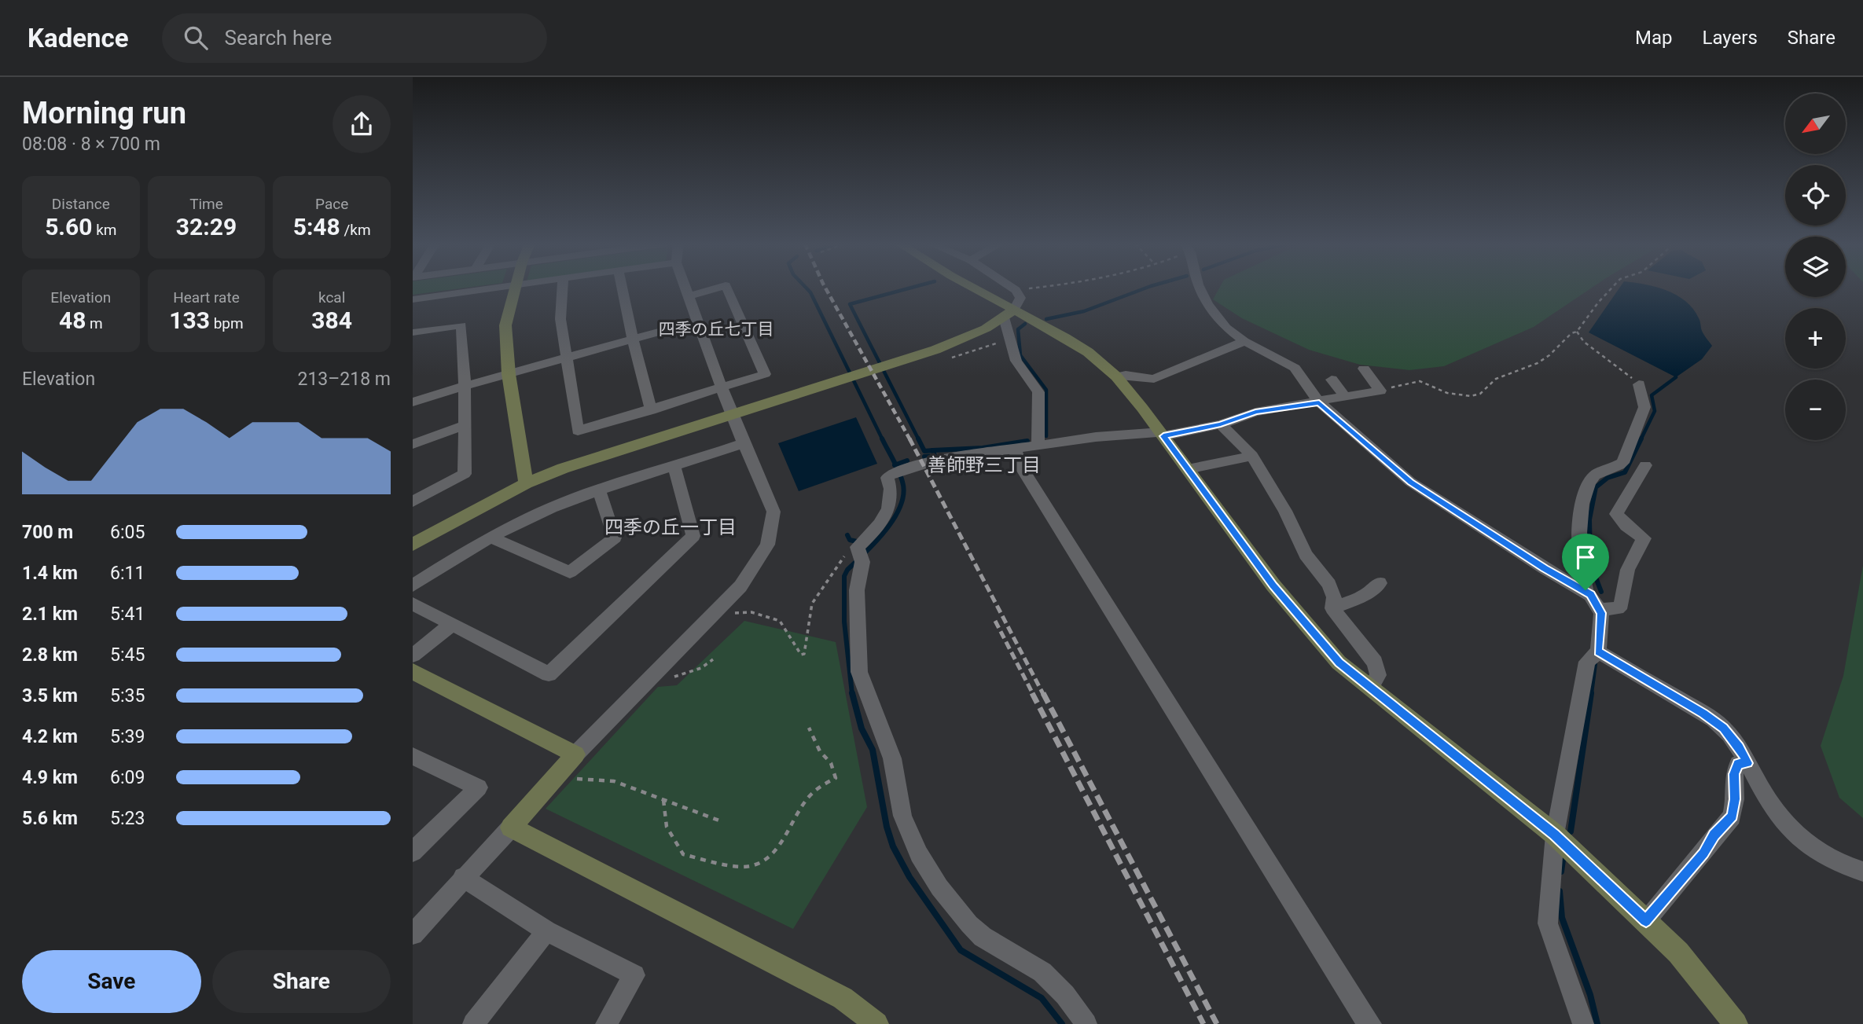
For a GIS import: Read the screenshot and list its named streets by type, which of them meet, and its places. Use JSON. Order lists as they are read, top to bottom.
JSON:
{
  "districts": ["四季の丘七丁目", "善師野三丁目", "四季の丘一丁目"],
  "north": "bottom left",
  "page": {
    "header": "Kadence",
    "search": "Search here",
    "nav": ["Map", "Layers", "Share"],
    "heading": ["Morning run", "08:08 · 8 × 700 m"],
    "map_buttons": ["+", "−"],
    "stats": [
      ["Distance", "5.60 km"],
      ["Time", "32:29"],
      ["Pace", "5:48 /km"],
      ["Elevation", "48 m"],
      ["Heart rate", "133 bpm"],
      ["kcal", "384"]
    ],
    "chart": ["Elevation", "213–218 m"],
    "list": [
      {
        "name": "700 m",
        "note": "6:05"
      },
      {
        "name": "1.4 km",
        "note": "6:11"
      },
      {
        "name": "2.1 km",
        "note": "5:41"
      },
      {
        "name": "2.8 km",
        "note": "5:45"
      },
      {
        "name": "3.5 km",
        "note": "5:35"
      },
      {
        "name": "4.2 km",
        "note": "5:39"
      },
      {
        "name": "4.9 km",
        "note": "6:09"
      },
      {
        "name": "5.6 km",
        "note": "5:23"
      }
    ],
    "buttons": ["Save", "Share"]
  }
}
